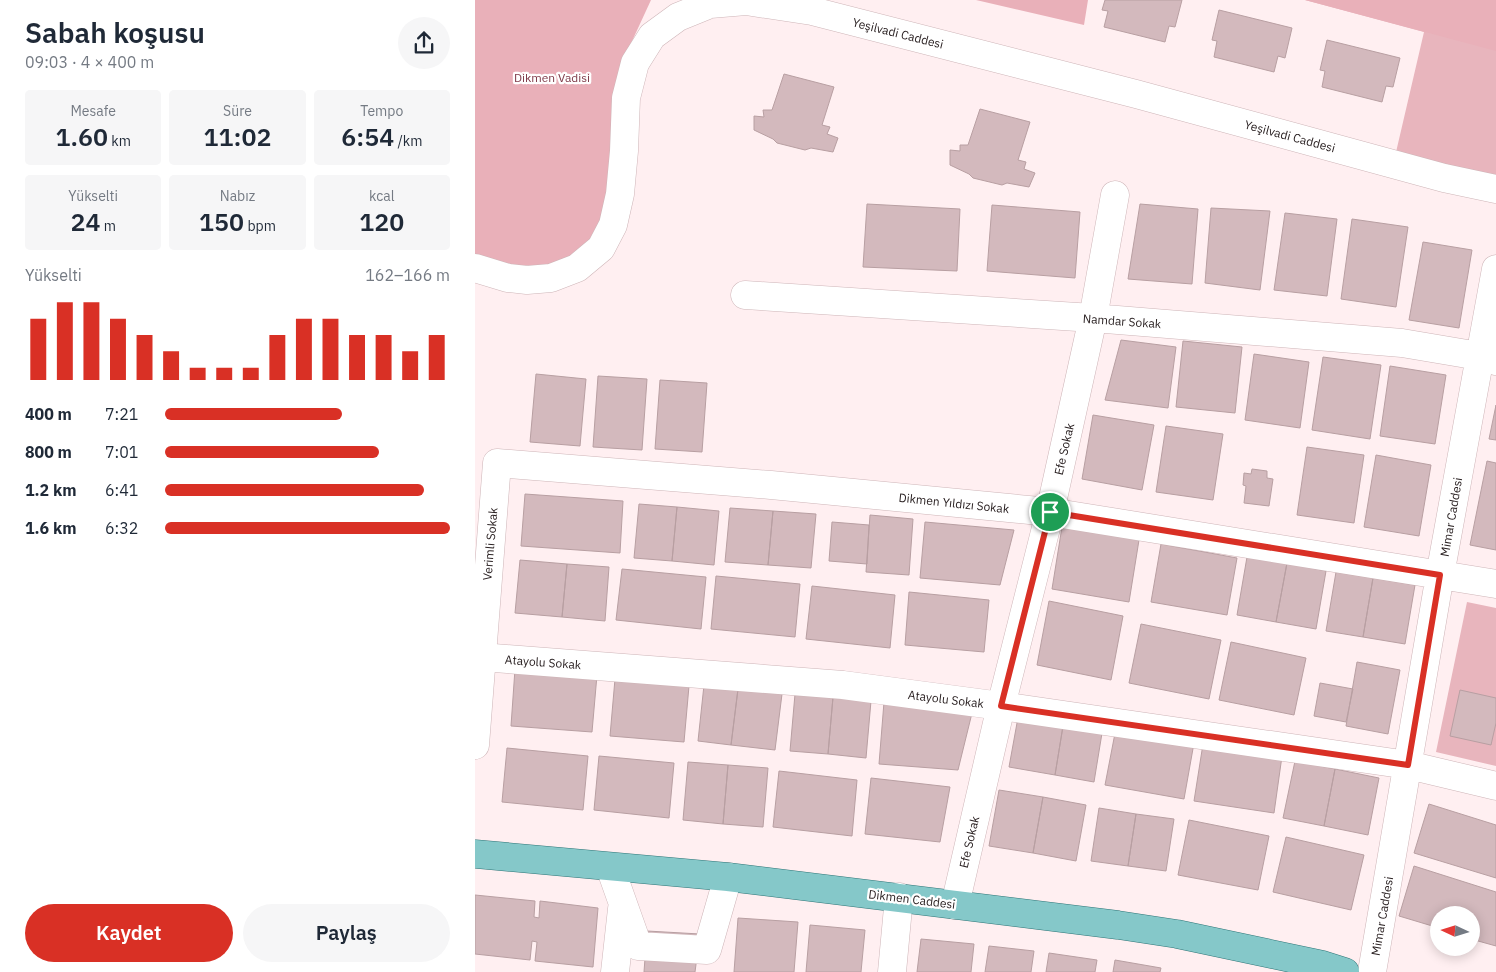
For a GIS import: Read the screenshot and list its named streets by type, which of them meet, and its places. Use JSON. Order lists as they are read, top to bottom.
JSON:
{
  "streets": {
    "main road": ["Dikmen Caddesi"],
    "street": [
      "Yeşilvadi Caddesi",
      "Namdar Sokak",
      "Efe Sokak",
      "Dikmen Yıldızı Sokak",
      "Mimar Caddesi",
      "Verimli Sokak",
      "Atayolu Sokak"
    ]
  },
  "crossings": [
    ["Namdar Sokak", "Efe Sokak"],
    ["Namdar Sokak", "Mimar Caddesi"],
    ["Efe Sokak", "Dikmen Yıldızı Sokak"],
    ["Efe Sokak", "Atayolu Sokak"],
    ["Efe Sokak", "Dikmen Caddesi"],
    ["Dikmen Yıldızı Sokak", "Mimar Caddesi"],
    ["Dikmen Yıldızı Sokak", "Verimli Sokak"],
    ["Mimar Caddesi", "Atayolu Sokak"],
    ["Verimli Sokak", "Atayolu Sokak"]
  ],
  "parks": ["Dikmen Vadisi"],
  "north": "left",
  "page": {
    "heading": ["Sabah koşusu", "09:03 · 4 × 400 m"],
    "stats": [
      ["Mesafe", "1.60 km"],
      ["Süre", "11:02"],
      ["Tempo", "6:54 /km"],
      ["Yükselti", "24 m"],
      ["Nabız", "150 bpm"],
      ["kcal", "120"]
    ],
    "chart": ["Yükselti", "162–166 m"],
    "list": [
      {
        "name": "400 m",
        "note": "7:21"
      },
      {
        "name": "800 m",
        "note": "7:01"
      },
      {
        "name": "1.2 km",
        "note": "6:41"
      },
      {
        "name": "1.6 km",
        "note": "6:32"
      }
    ],
    "buttons": ["Kaydet", "Paylaş"]
  }
}
